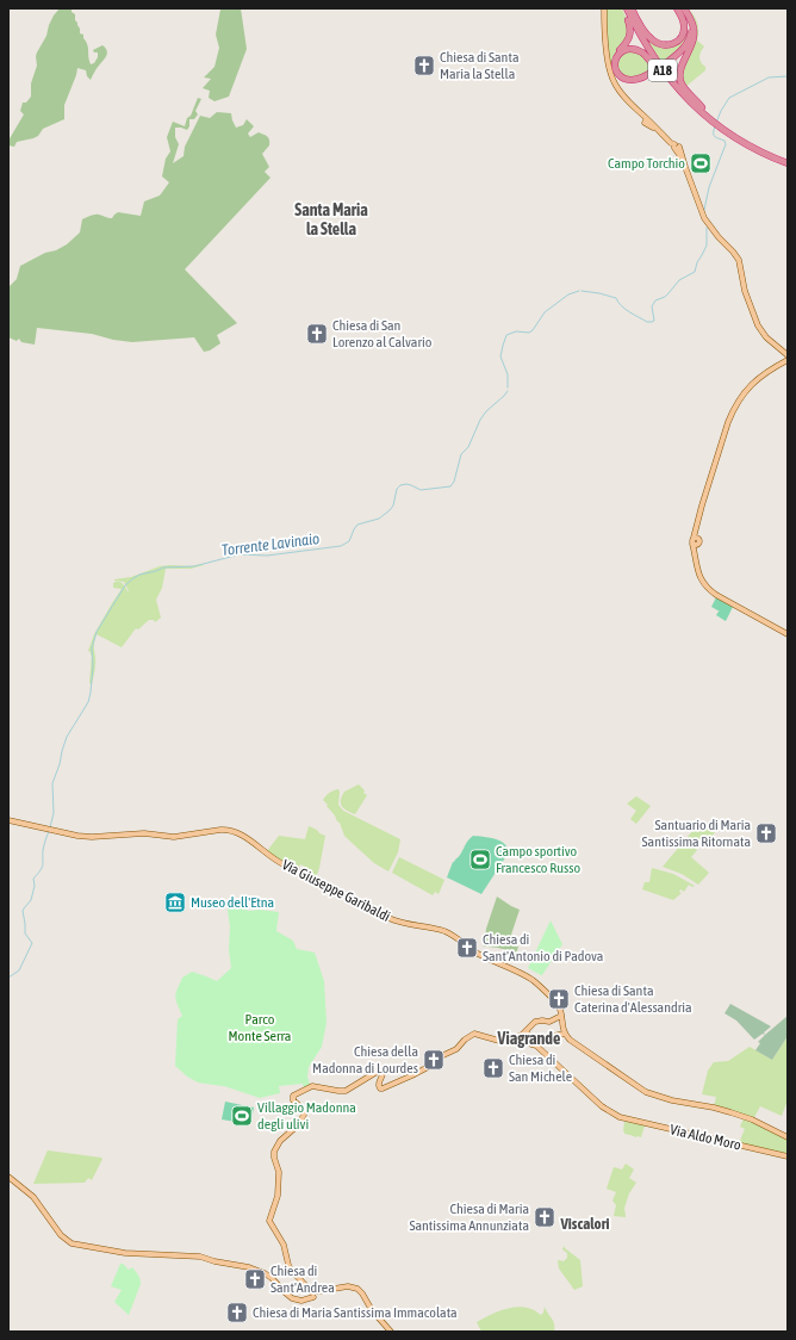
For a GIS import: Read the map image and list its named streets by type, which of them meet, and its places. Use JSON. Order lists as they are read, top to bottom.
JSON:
{
  "streets": {
    "highway": ["A18"],
    "main road": ["Via Giuseppe Garibaldi", "Via Aldo Moro"]
  },
  "districts": ["Santa Maria la Stella", "Viagrande", "Viscalori"],
  "water": ["Torrente Lavinaio"],
  "parks": ["Parco Monte Serra"],
  "places": {
    "church": [
      "Chiesa di Santa Maria la Stella",
      "Chiesa di San Lorenzo al Calvario",
      "Santuario di Maria Santissima Ritornata",
      "Chiesa di Sant'Antonio di Padova",
      "Chiesa di Santa Caterina d'Alessandria",
      "Chiesa della Madonna di Lourdes",
      "Chiesa di San Michele",
      "Chiesa di Maria Santissima Annunziata",
      "Chiesa di Sant'Andrea",
      "Chiesa di Maria Santissima Immacolata"
    ],
    "sports": ["Campo Torchio", "Campo sportivo Francesco Russo", "Villaggio Madonna degli ulivi"],
    "museum": ["Museo dell'Etna"]
  }
}
